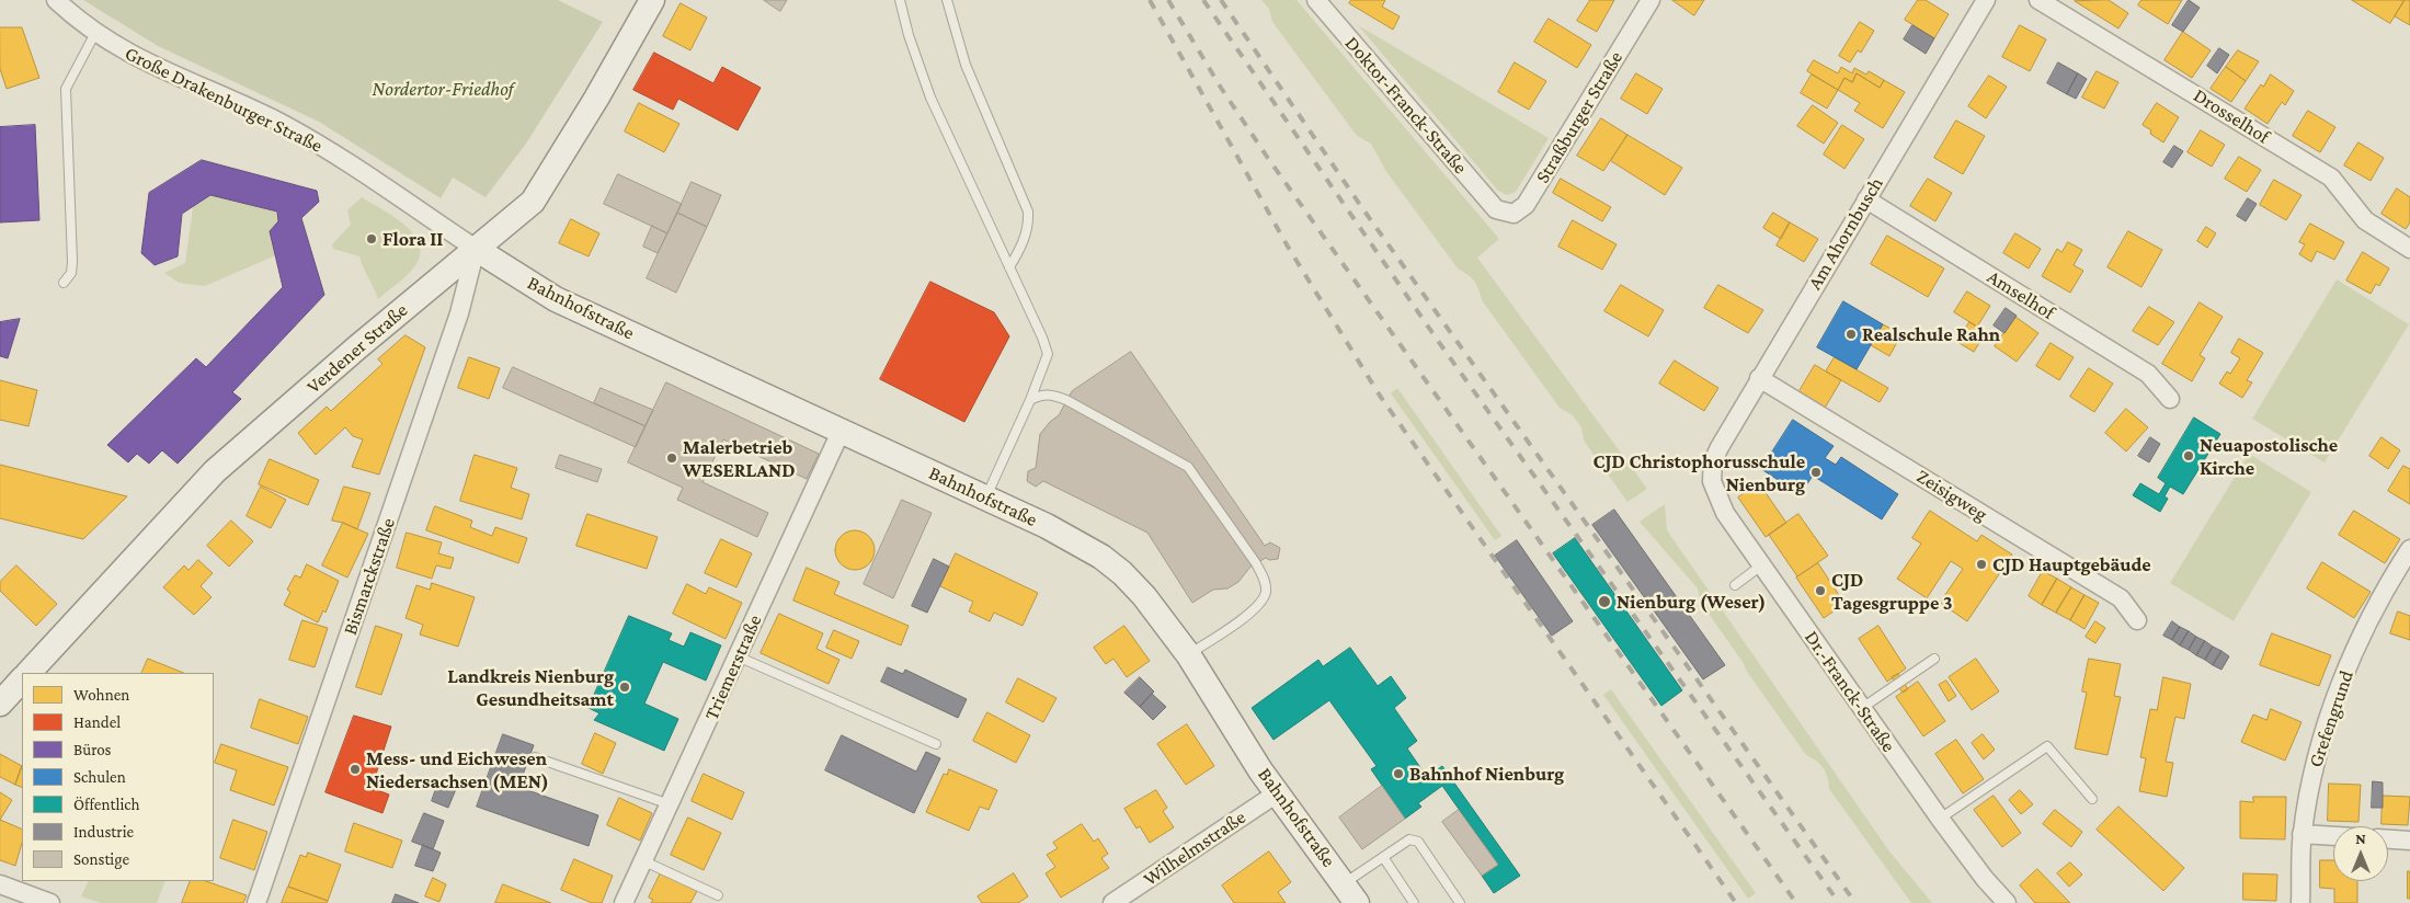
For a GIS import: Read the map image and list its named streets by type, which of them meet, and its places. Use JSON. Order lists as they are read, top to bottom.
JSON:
{
  "streets": {
    "main road": ["Bahnhofstraße", "Verdener Straße"],
    "street": [
      "Große Drakenburger Straße",
      "Doktor-Franck-Straße",
      "Drosselhof",
      "Straßburger Straße",
      "Am Ahornbusch",
      "Amselhof",
      "Zeisigweg",
      "Bismarckstraße",
      "Triemerstraße",
      "Dr.-Franck-Straße",
      "Grefengrund",
      "Wilhelmstraße"
    ]
  },
  "crossings": [
    ["Große Drakenburger Straße", "Bahnhofstraße"],
    ["Große Drakenburger Straße", "Verdener Straße"],
    ["Große Drakenburger Straße", "Bismarckstraße"],
    ["Doktor-Franck-Straße", "Straßburger Straße"],
    ["Am Ahornbusch", "Amselhof"],
    ["Am Ahornbusch", "Zeisigweg"],
    ["Am Ahornbusch", "Dr.-Franck-Straße"],
    ["Bahnhofstraße", "Verdener Straße"],
    ["Bahnhofstraße", "Bismarckstraße"],
    ["Bahnhofstraße", "Triemerstraße"],
    ["Bahnhofstraße", "Wilhelmstraße"],
    ["Verdener Straße", "Bismarckstraße"]
  ],
  "parks": ["Nordertor-Friedhof"],
  "places": [
    "Flora II",
    "Realschule Rahn",
    "Neuapostolische Kirche",
    "Malerbetrieb WESERLAND",
    "CJD Christophorusschule Nienburg",
    "CJD Hauptgebäude",
    "CJD Tagesgruppe 3",
    "Nienburg (Weser)",
    "Landkreis Nienburg Gesundheitsamt",
    "Mess- und Eichwesen Niedersachsen (MEN)",
    "Bahnhof Nienburg"
  ],
  "legend": [
    "Wohnen",
    "Handel",
    "Büros",
    "Schulen",
    "Öffentlich",
    "Industrie",
    "Sonstige"
  ],
  "north": "top"
}
